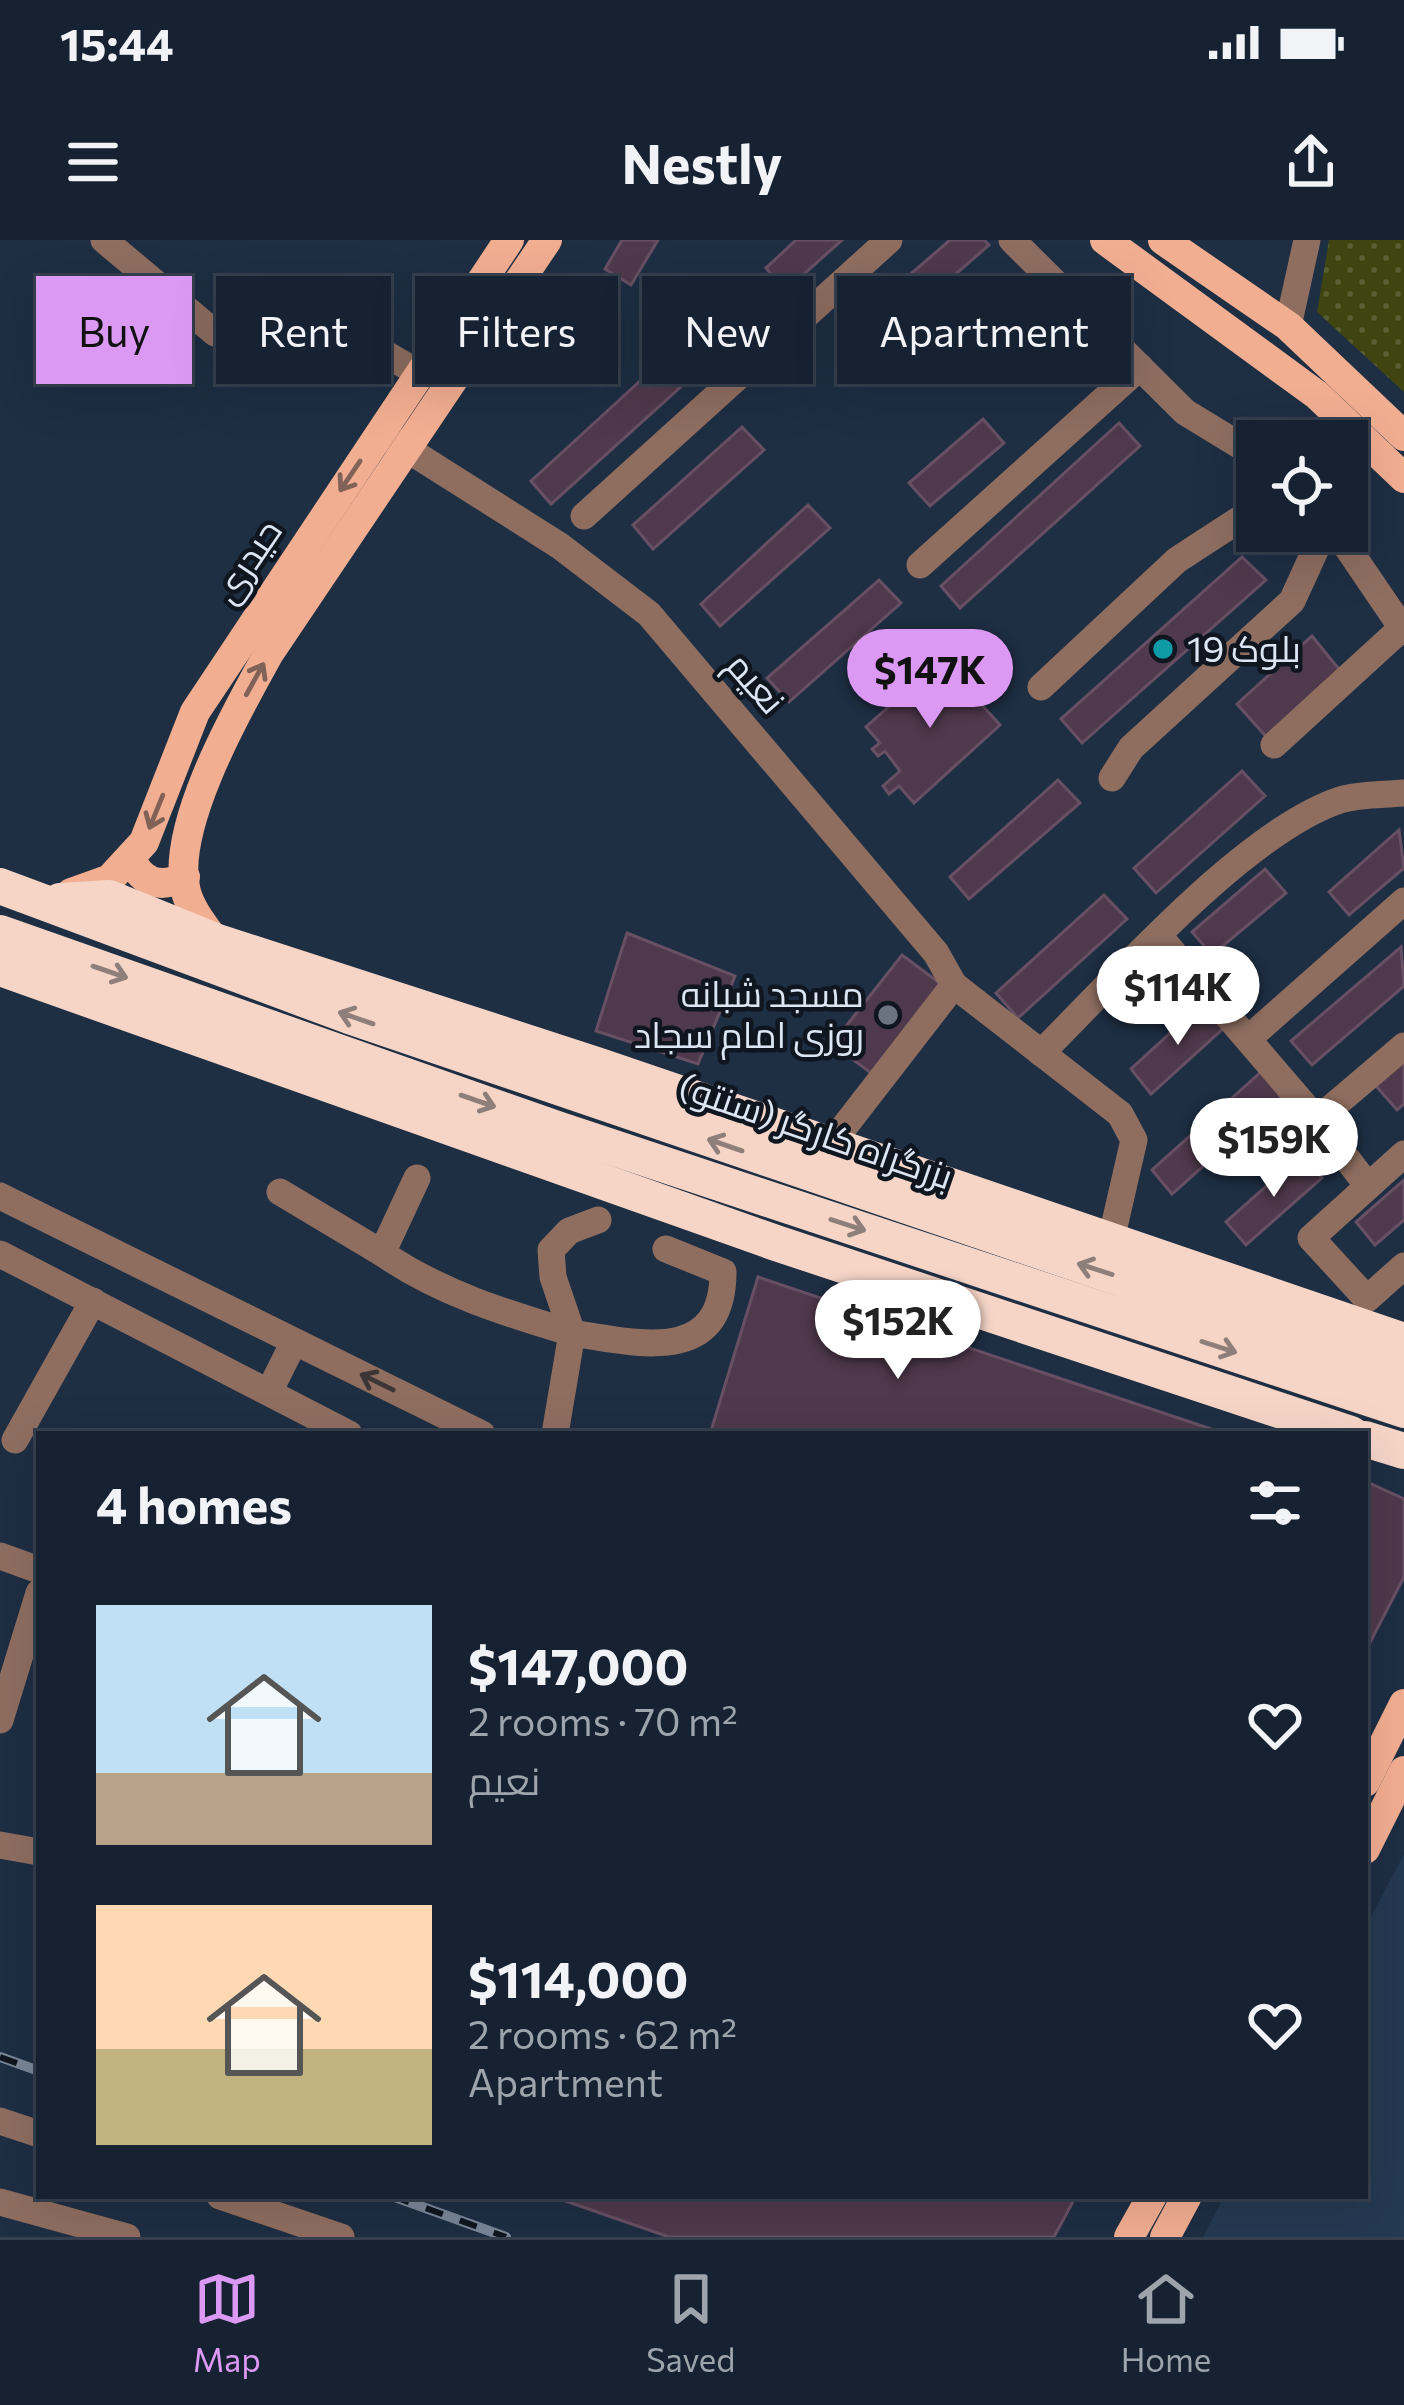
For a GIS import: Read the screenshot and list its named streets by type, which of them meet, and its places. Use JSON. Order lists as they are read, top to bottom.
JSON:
{
  "streets": {
    "highway": ["بزرگراه کارگر (سنتو)"],
    "main road": ["حیدری"],
    "street": ["نعیم"]
  },
  "crossings": [
    ["حیدری", "نعیم"],
    ["حیدری", "بزرگراه کارگر (سنتو)"]
  ],
  "places": ["بلوک 19", "مسجد شبانه روزی امام سجاد"],
  "page": {
    "status": "15:44",
    "header": "Nestly",
    "chip": [
      "Buy",
      "Rent",
      "Filters",
      "New",
      "Apartment"
    ],
    "price": [
      "$147K",
      "$114K",
      "$159K",
      "$152K"
    ],
    "heading": "4 homes",
    "list": [
      {
        "name": "$147,000",
        "note": "2 rooms · 70 m² · نعیم"
      },
      {
        "name": "$114,000",
        "note": "2 rooms · 62 m² · Apartment"
      }
    ],
    "tabs": ["Map", "Saved", "Home"]
  }
}
